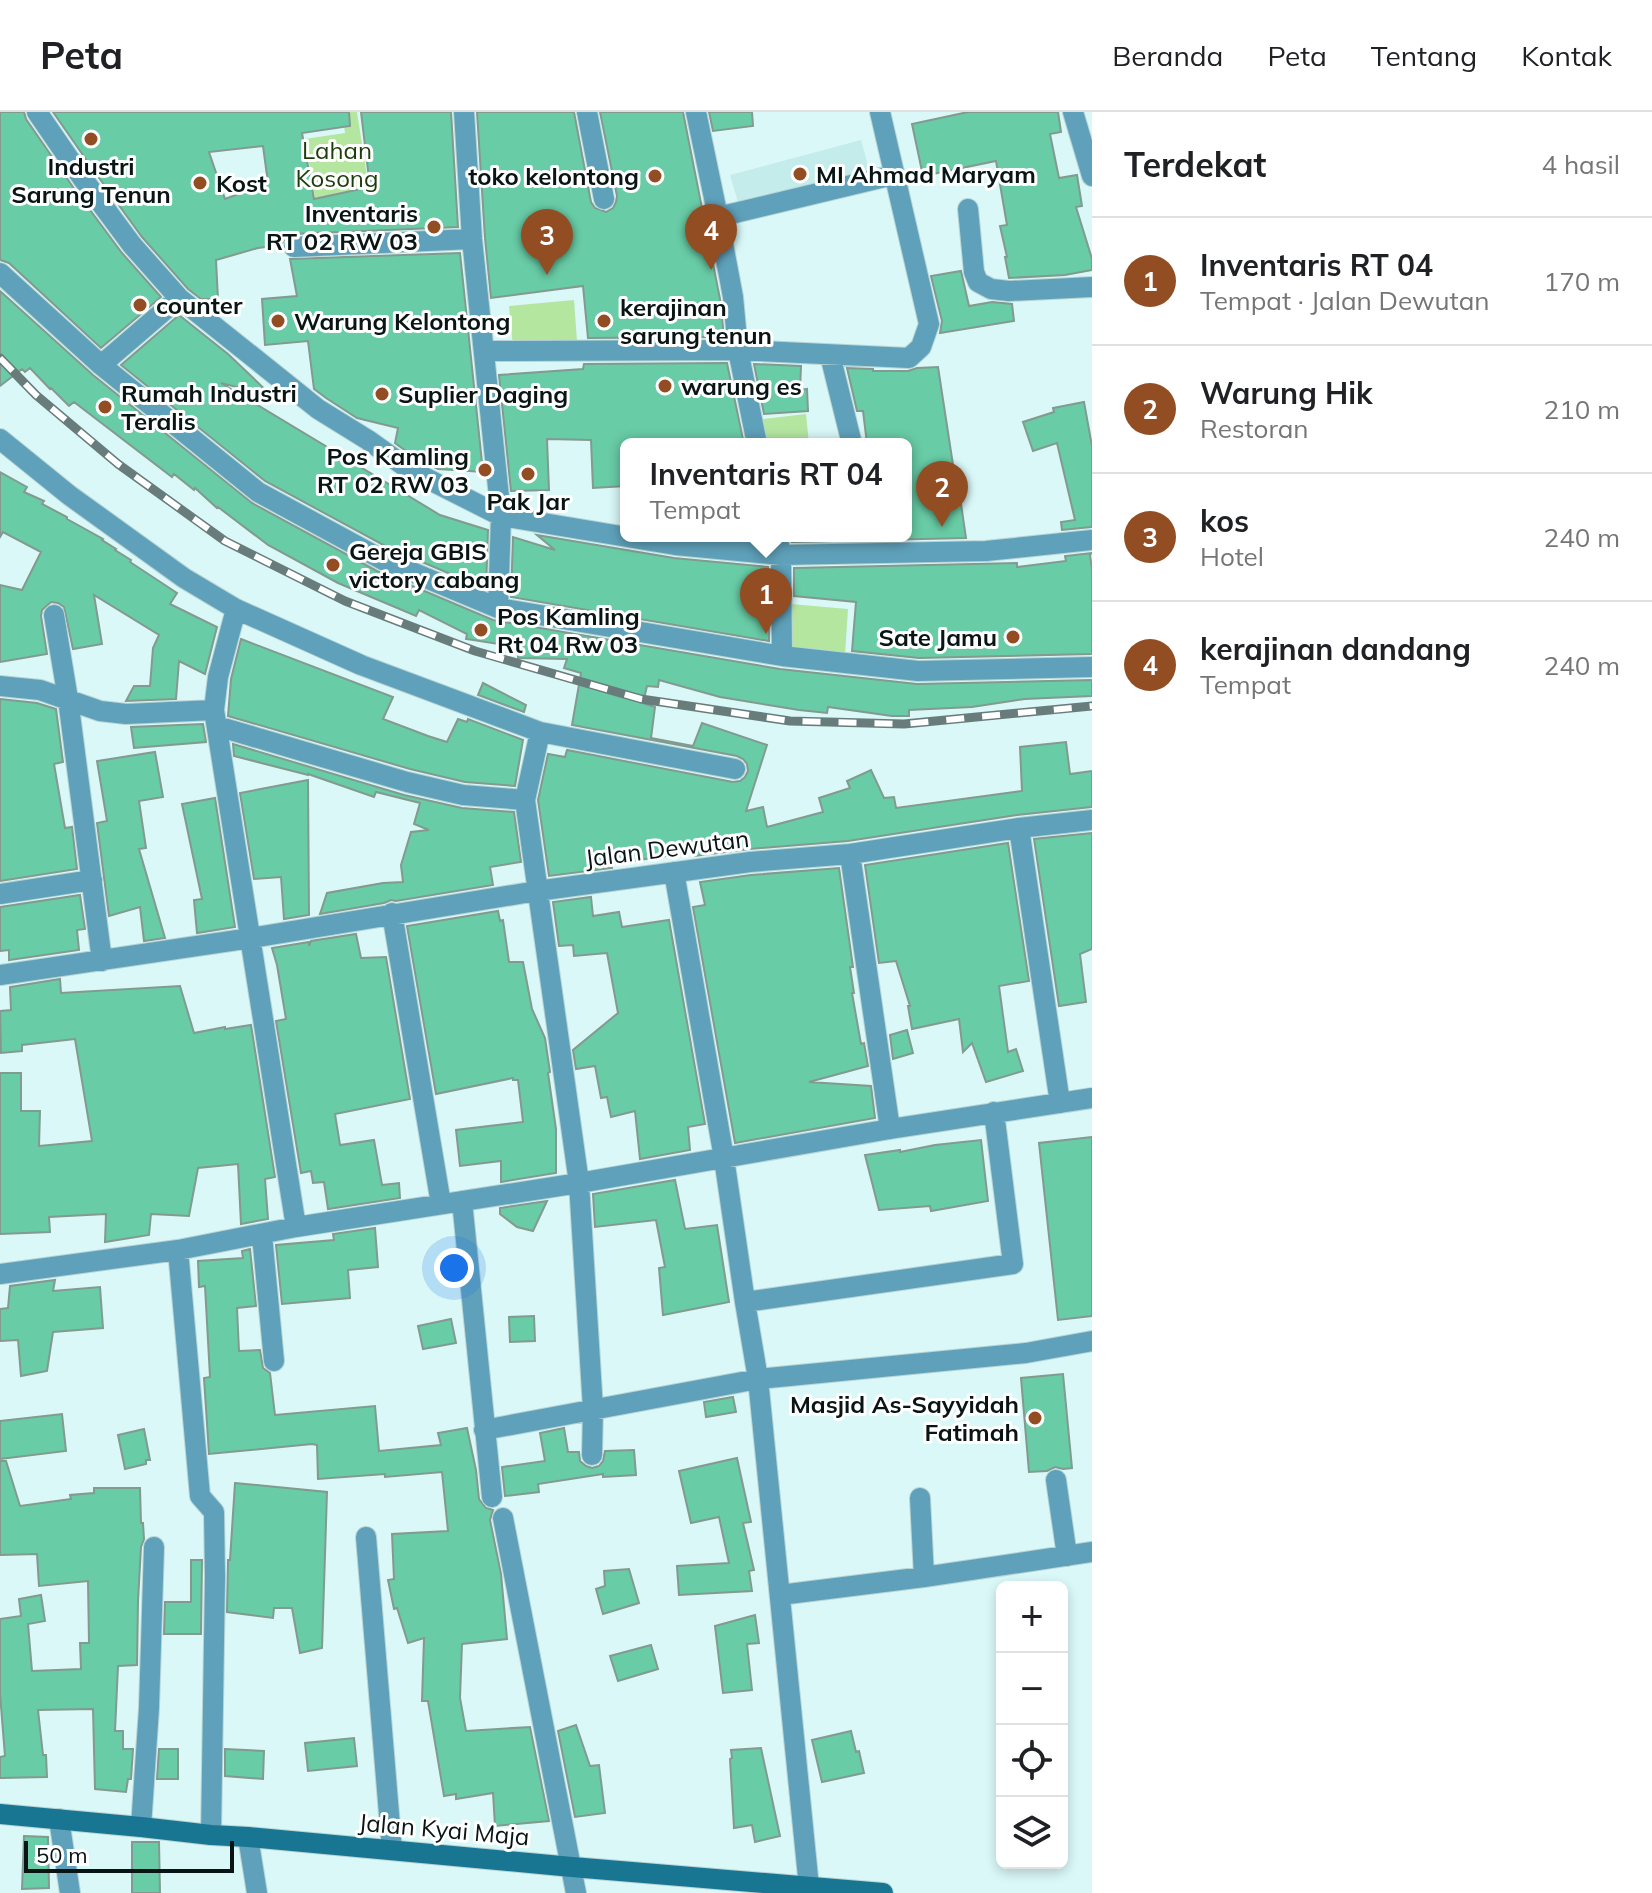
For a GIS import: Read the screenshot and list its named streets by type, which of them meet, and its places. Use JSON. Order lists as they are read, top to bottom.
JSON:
{
  "streets": {
    "main road": ["Jalan Kyai Maja"],
    "street": ["Jalan Dewutan"]
  },
  "parks": ["Lahan Kosong"],
  "places": [
    "Industri Sarung Tenun",
    "MI Ahmad Maryam",
    "toko kelontong",
    "Kost",
    "Inventaris RT 02 RW 03",
    "counter",
    "Warung Kelontong",
    "kerajinan sarung tenun",
    "warung es",
    "Suplier Daging",
    "Rumah Industri Teralis",
    "Pos Kamling RT 02 RW 03",
    "Pak Jar",
    "Gereja GBIS victory cabang",
    "Pos Kamling Rt 04 Rw 03",
    "Sate Jamu",
    "Masjid As-Sayyidah Fatimah"
  ],
  "scale_bar": "50 m",
  "page": {
    "header": "Peta",
    "nav": [
      "Beranda",
      "Peta",
      "Tentang",
      "Kontak"
    ],
    "heading": ["Terdekat", "4 hasil"],
    "pins": [
      "4",
      "3",
      "2",
      "1"
    ],
    "list": [
      {
        "mark": "1",
        "name": "Inventaris RT 04",
        "note": "Tempat · Jalan Dewutan",
        "value": "170 m"
      },
      {
        "mark": "2",
        "name": "Warung Hik",
        "note": "Restoran",
        "value": "210 m"
      },
      {
        "mark": "3",
        "name": "kos",
        "note": "Hotel",
        "value": "240 m"
      },
      {
        "mark": "4",
        "name": "kerajinan dandang",
        "note": "Tempat",
        "value": "240 m"
      }
    ],
    "popup": ["Inventaris RT 04", "Tempat"],
    "map_buttons": ["+", "−"],
    "scale": "50 m"
  }
}
